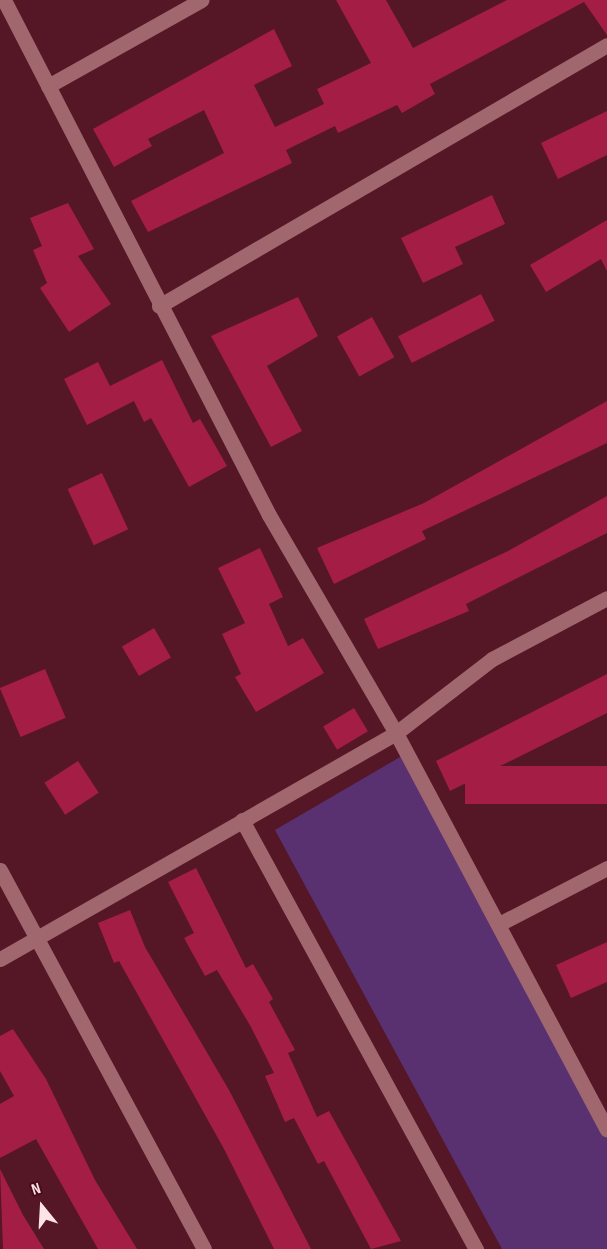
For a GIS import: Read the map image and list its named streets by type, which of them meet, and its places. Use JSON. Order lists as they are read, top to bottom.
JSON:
{
  "north": "top"
}
